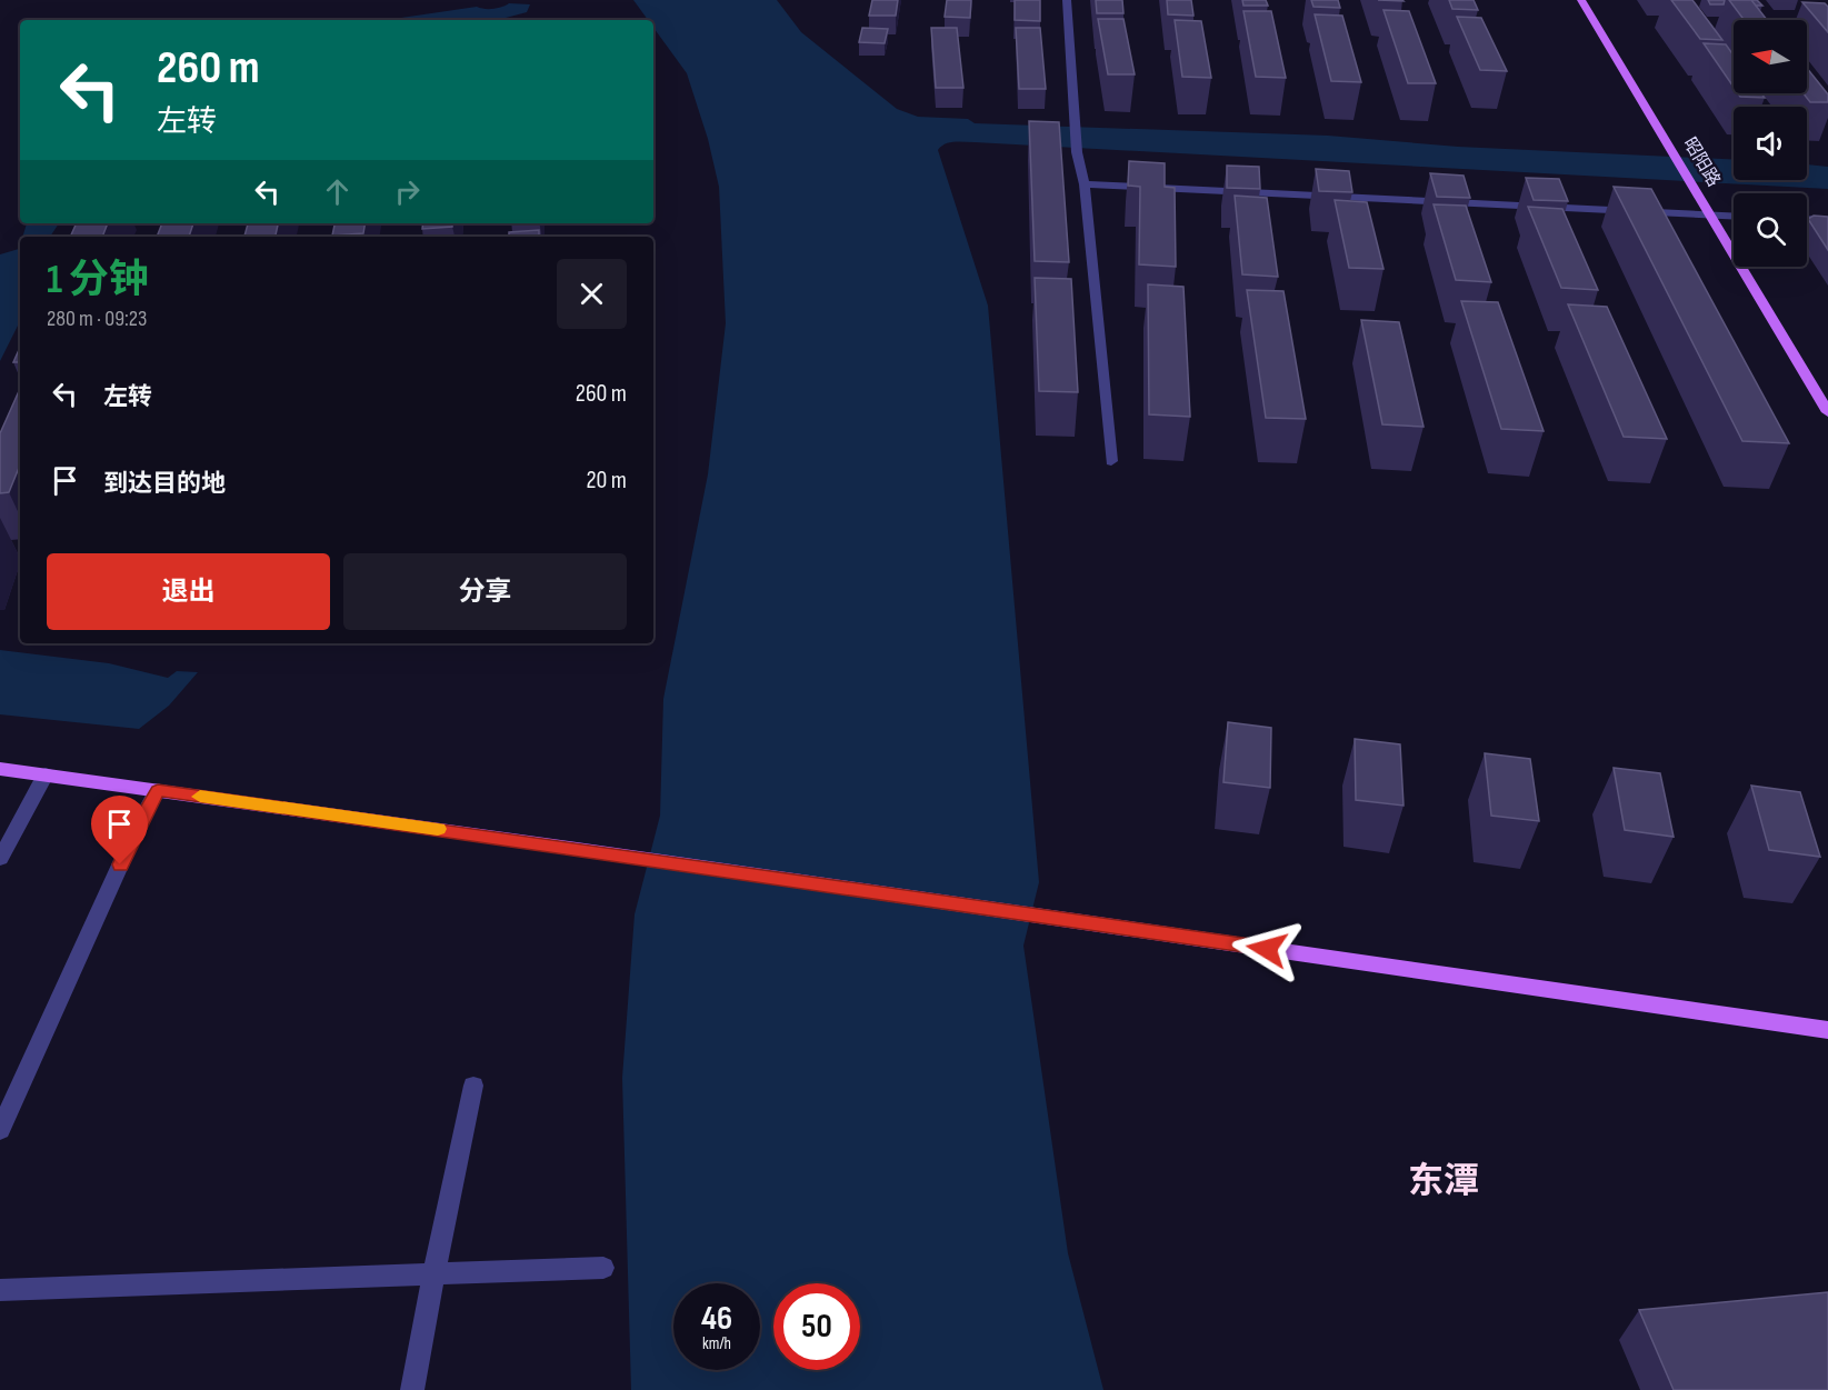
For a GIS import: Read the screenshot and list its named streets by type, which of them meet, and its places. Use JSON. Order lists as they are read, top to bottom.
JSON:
{
  "streets": {
    "main road": ["昭阳路"]
  },
  "districts": ["东潭"],
  "north": "left",
  "page": {
    "turn": ["260 m", "左转"],
    "heading": ["1 分钟", "280 m · 09:23"],
    "list": [
      {
        "name": "左转",
        "value": "260 m"
      },
      {
        "name": "到达目的地",
        "value": "20 m"
      }
    ],
    "buttons": ["退出", "分享"],
    "speed": "46 km/h",
    "limit": "50"
  }
}
